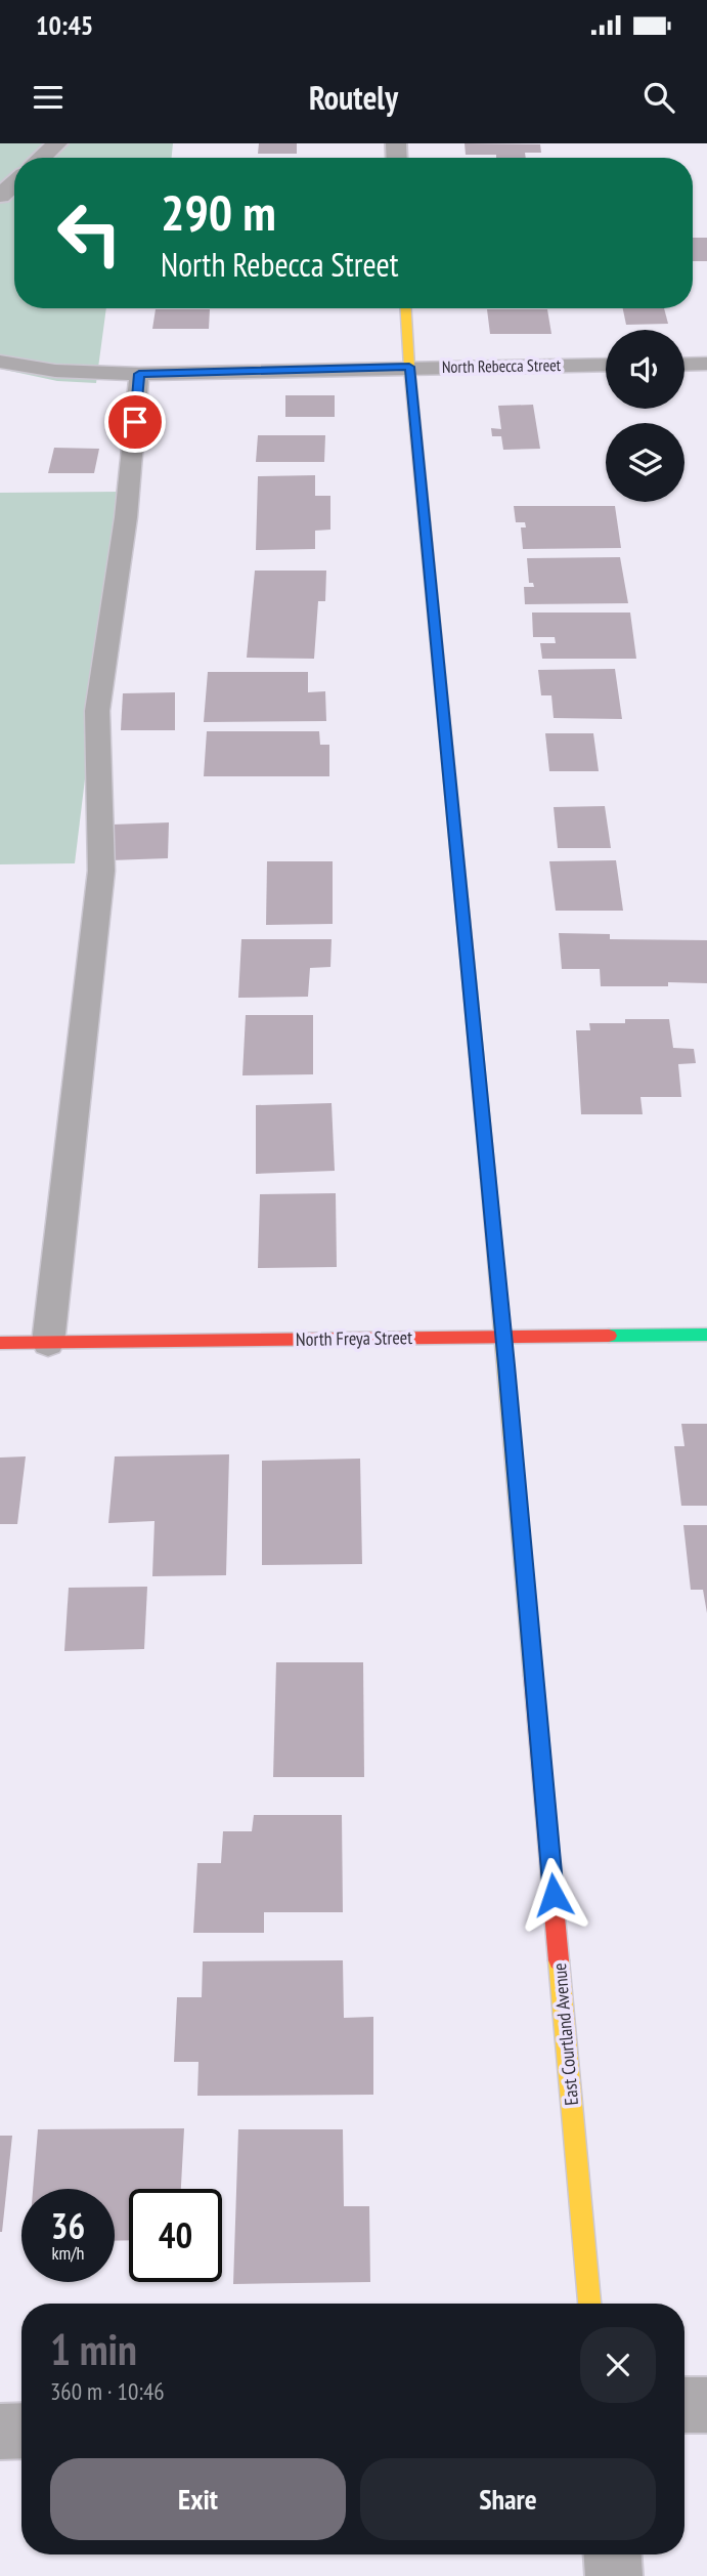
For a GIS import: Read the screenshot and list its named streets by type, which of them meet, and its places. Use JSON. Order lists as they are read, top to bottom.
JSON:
{
  "streets": {
    "street": ["North Freya Street", "East Courtland Avenue"],
    "lane": ["North Rebecca Street"]
  },
  "crossings": [
    ["North Rebecca Street", "East Courtland Avenue"],
    ["North Freya Street", "East Courtland Avenue"]
  ],
  "page": {
    "status": "10:45",
    "header": "Routely",
    "turn": ["290 m", "North Rebecca Street"],
    "speed": "36 km/h",
    "limit": "40",
    "heading": ["1 min", "360 m · 10:46"],
    "buttons": ["Exit", "Share"]
  }
}
